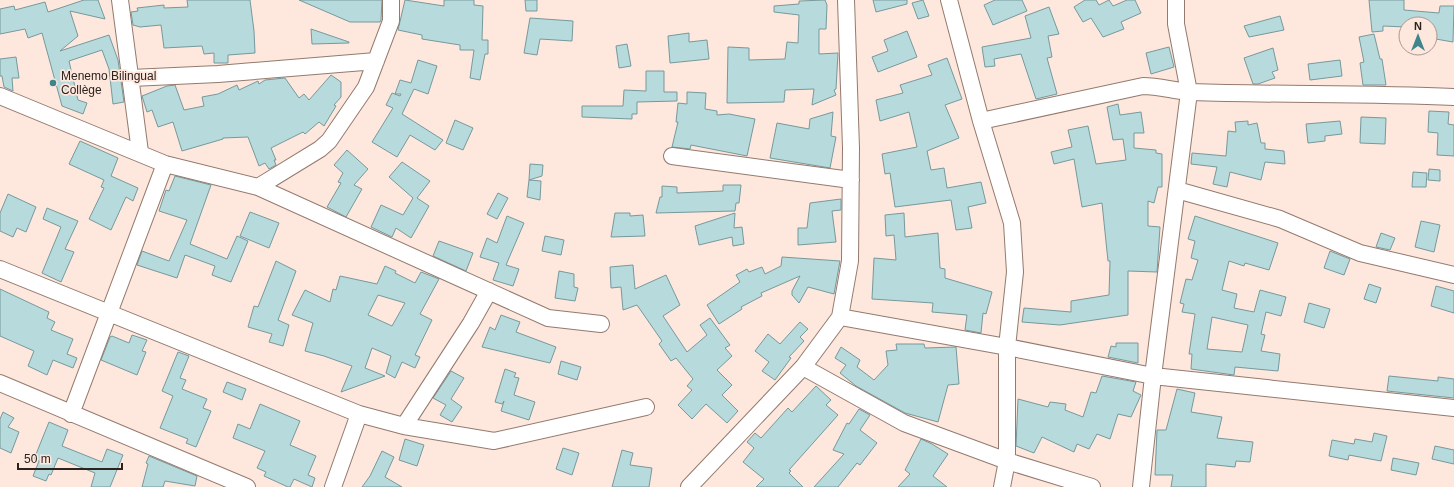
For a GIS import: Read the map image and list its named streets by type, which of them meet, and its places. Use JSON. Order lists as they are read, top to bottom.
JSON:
{
  "places": ["Menemo Bilingual Collège"],
  "scale_bar": "50 m",
  "north": "top"
}
